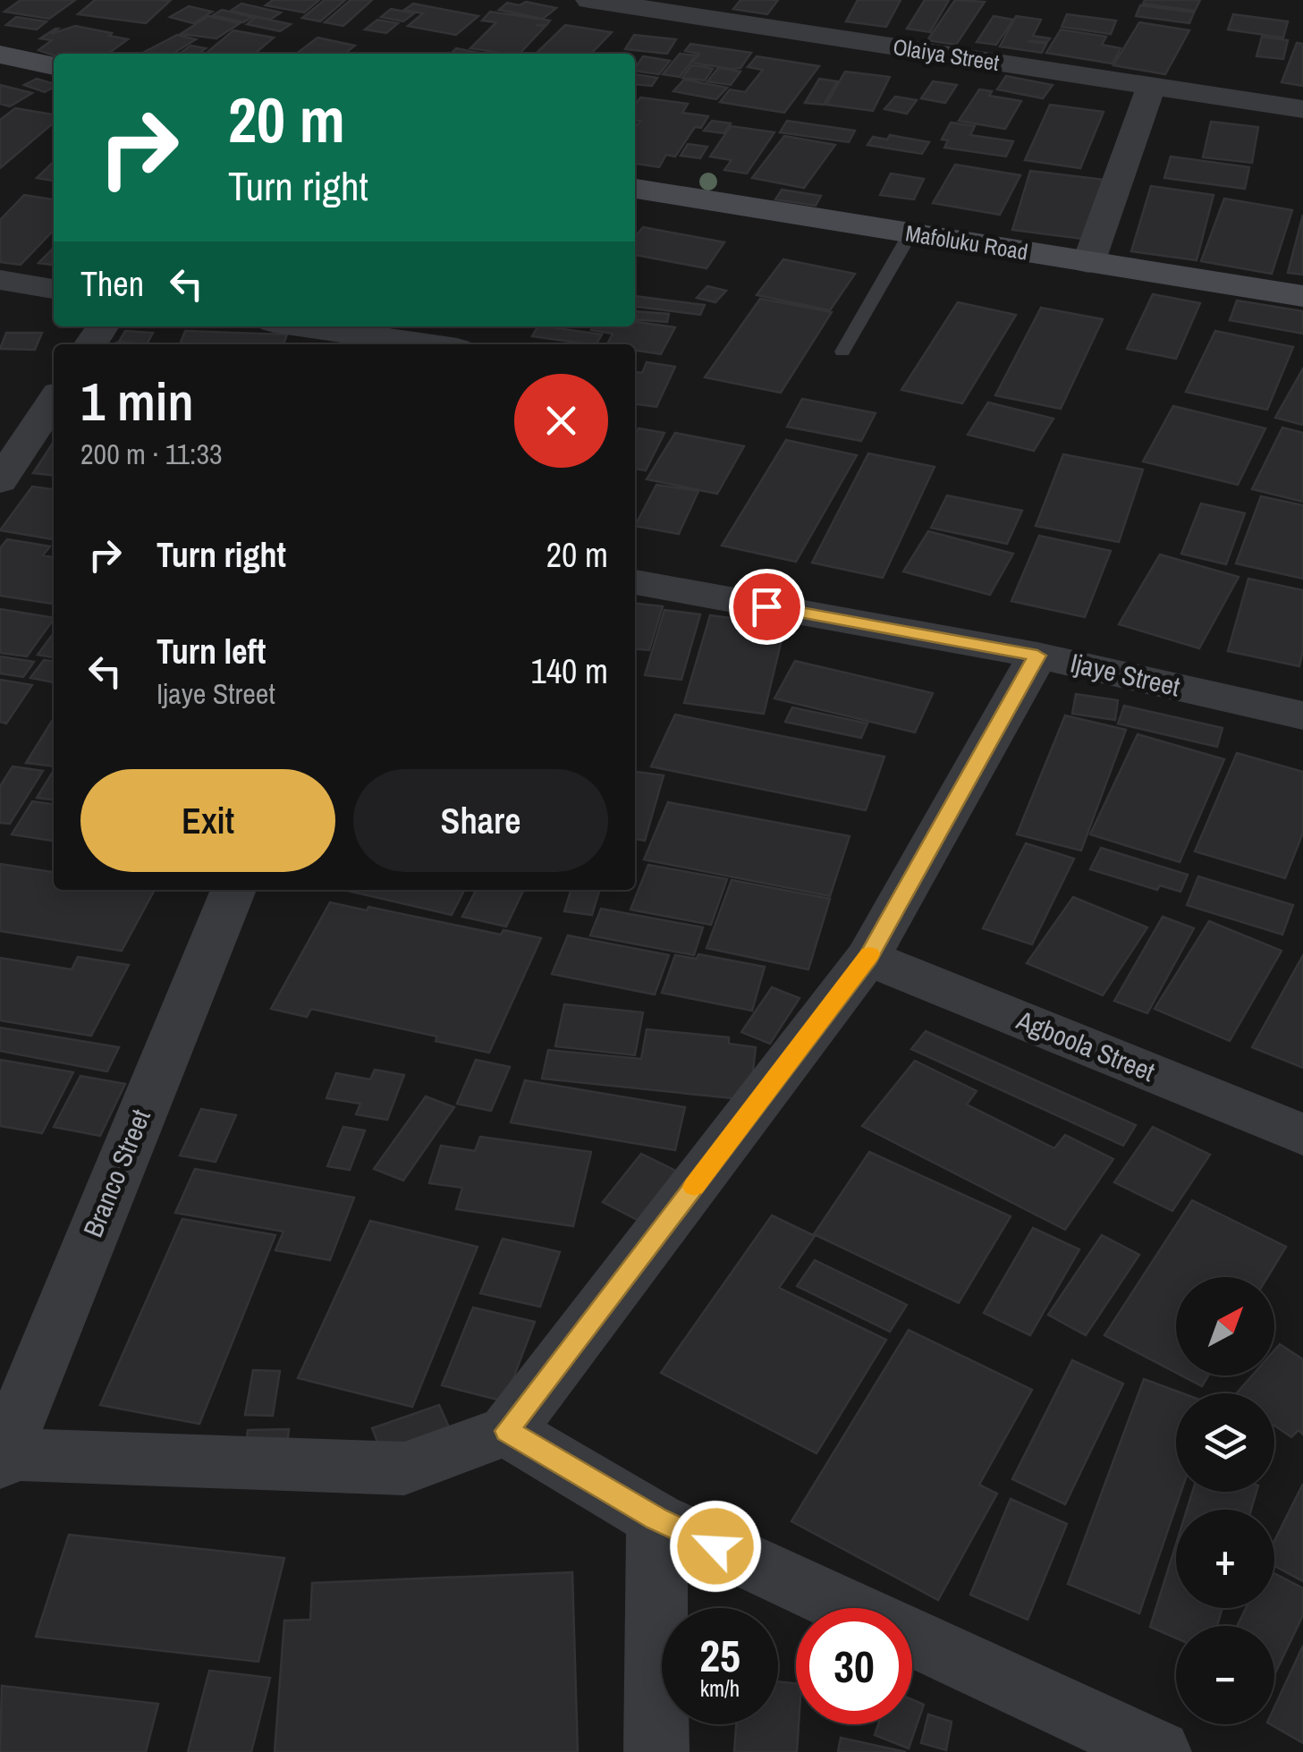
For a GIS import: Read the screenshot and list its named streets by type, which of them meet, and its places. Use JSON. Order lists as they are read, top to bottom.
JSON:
{
  "streets": {
    "street": [
      "Olaiya Street",
      "Mafoluku Road",
      "Ijaye Street",
      "Agboola Street",
      "Branco Street"
    ]
  },
  "north": "top right",
  "page": {
    "turn": ["20 m", "Turn right"],
    "then": "Then",
    "heading": ["1 min", "200 m · 11:33"],
    "list": [
      {
        "name": "Turn right",
        "value": "20 m"
      },
      {
        "name": "Turn left",
        "note": "Ijaye Street",
        "value": "140 m"
      }
    ],
    "buttons": ["Exit", "Share"],
    "map_buttons": ["+", "−"],
    "speed": "25 km/h",
    "limit": "30"
  }
}
